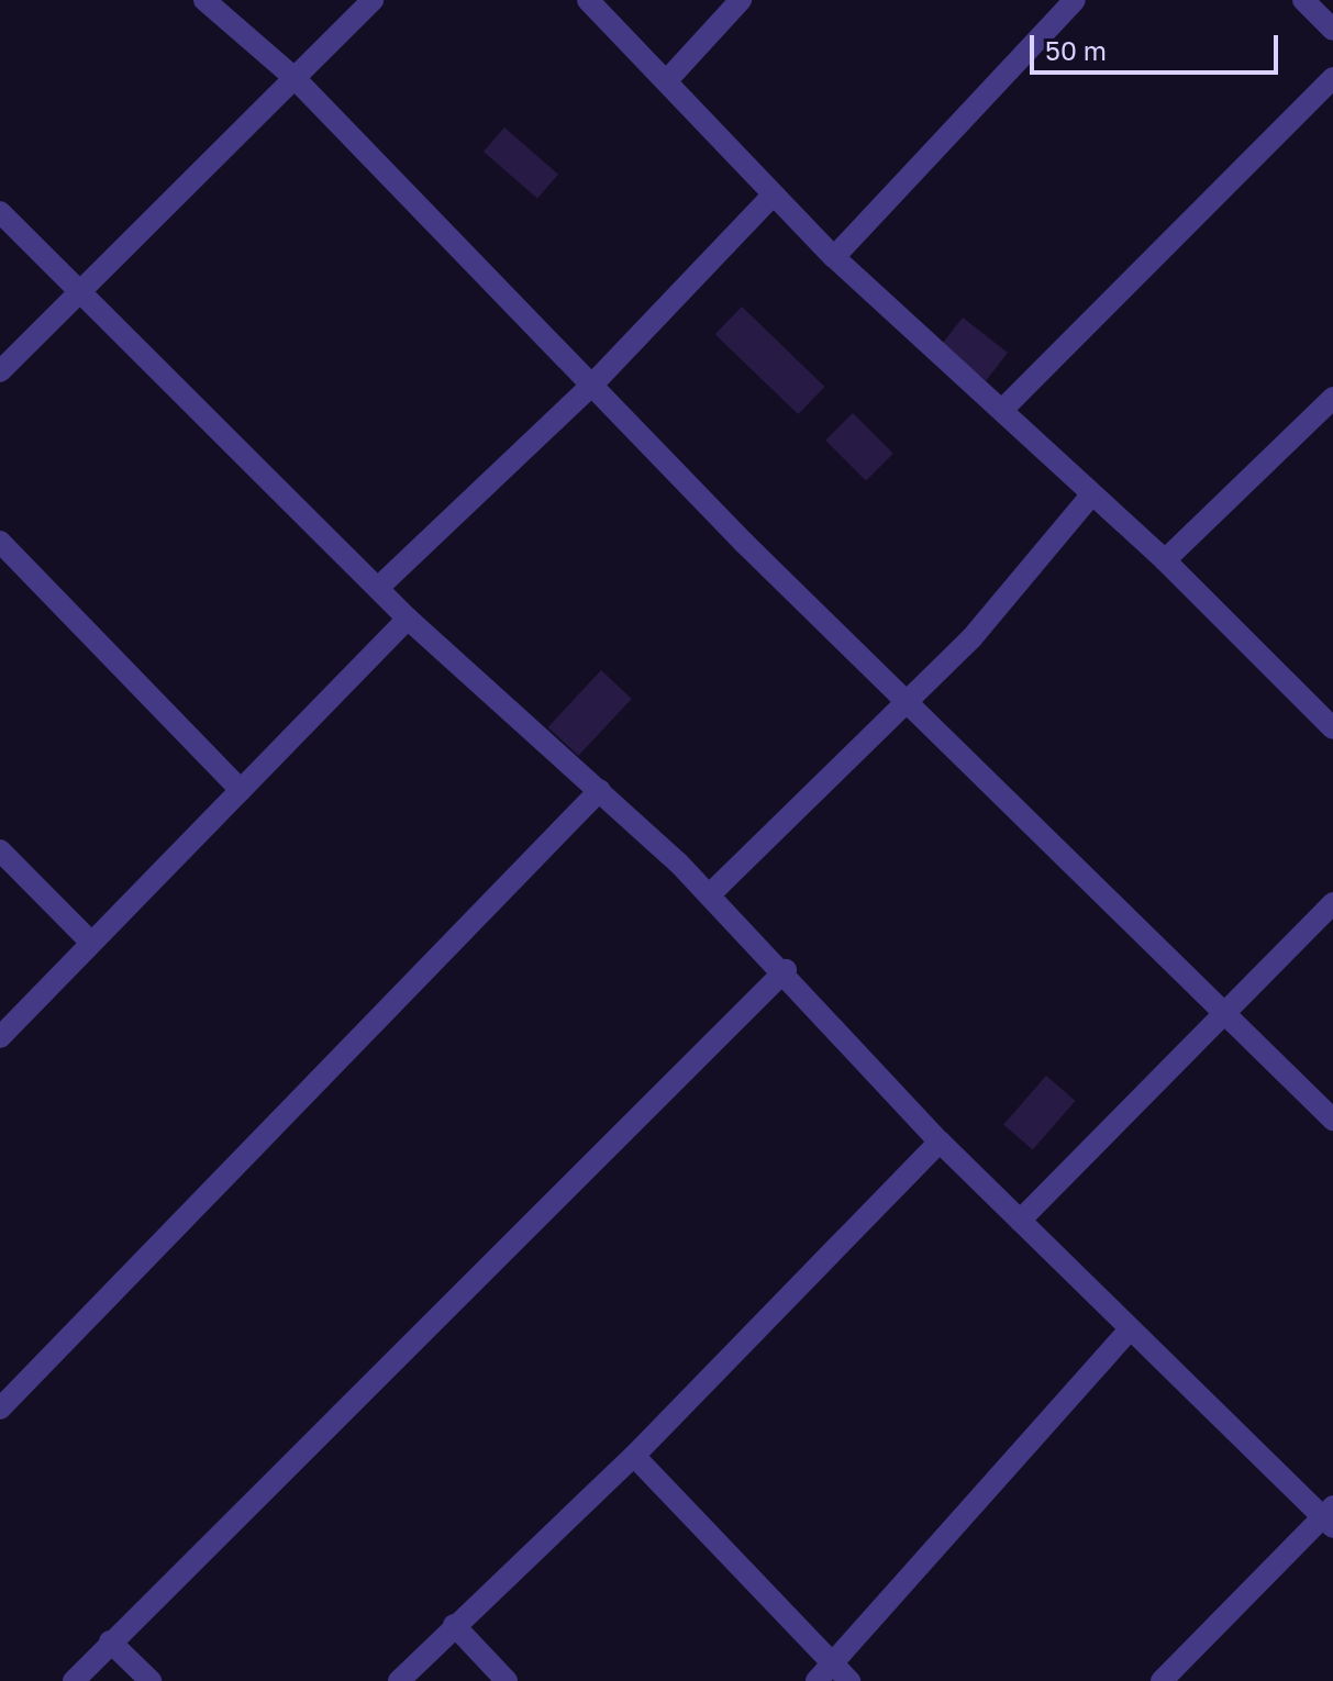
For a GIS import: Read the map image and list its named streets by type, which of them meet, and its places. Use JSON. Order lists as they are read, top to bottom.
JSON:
{
  "scale_bar": "50 m"
}
